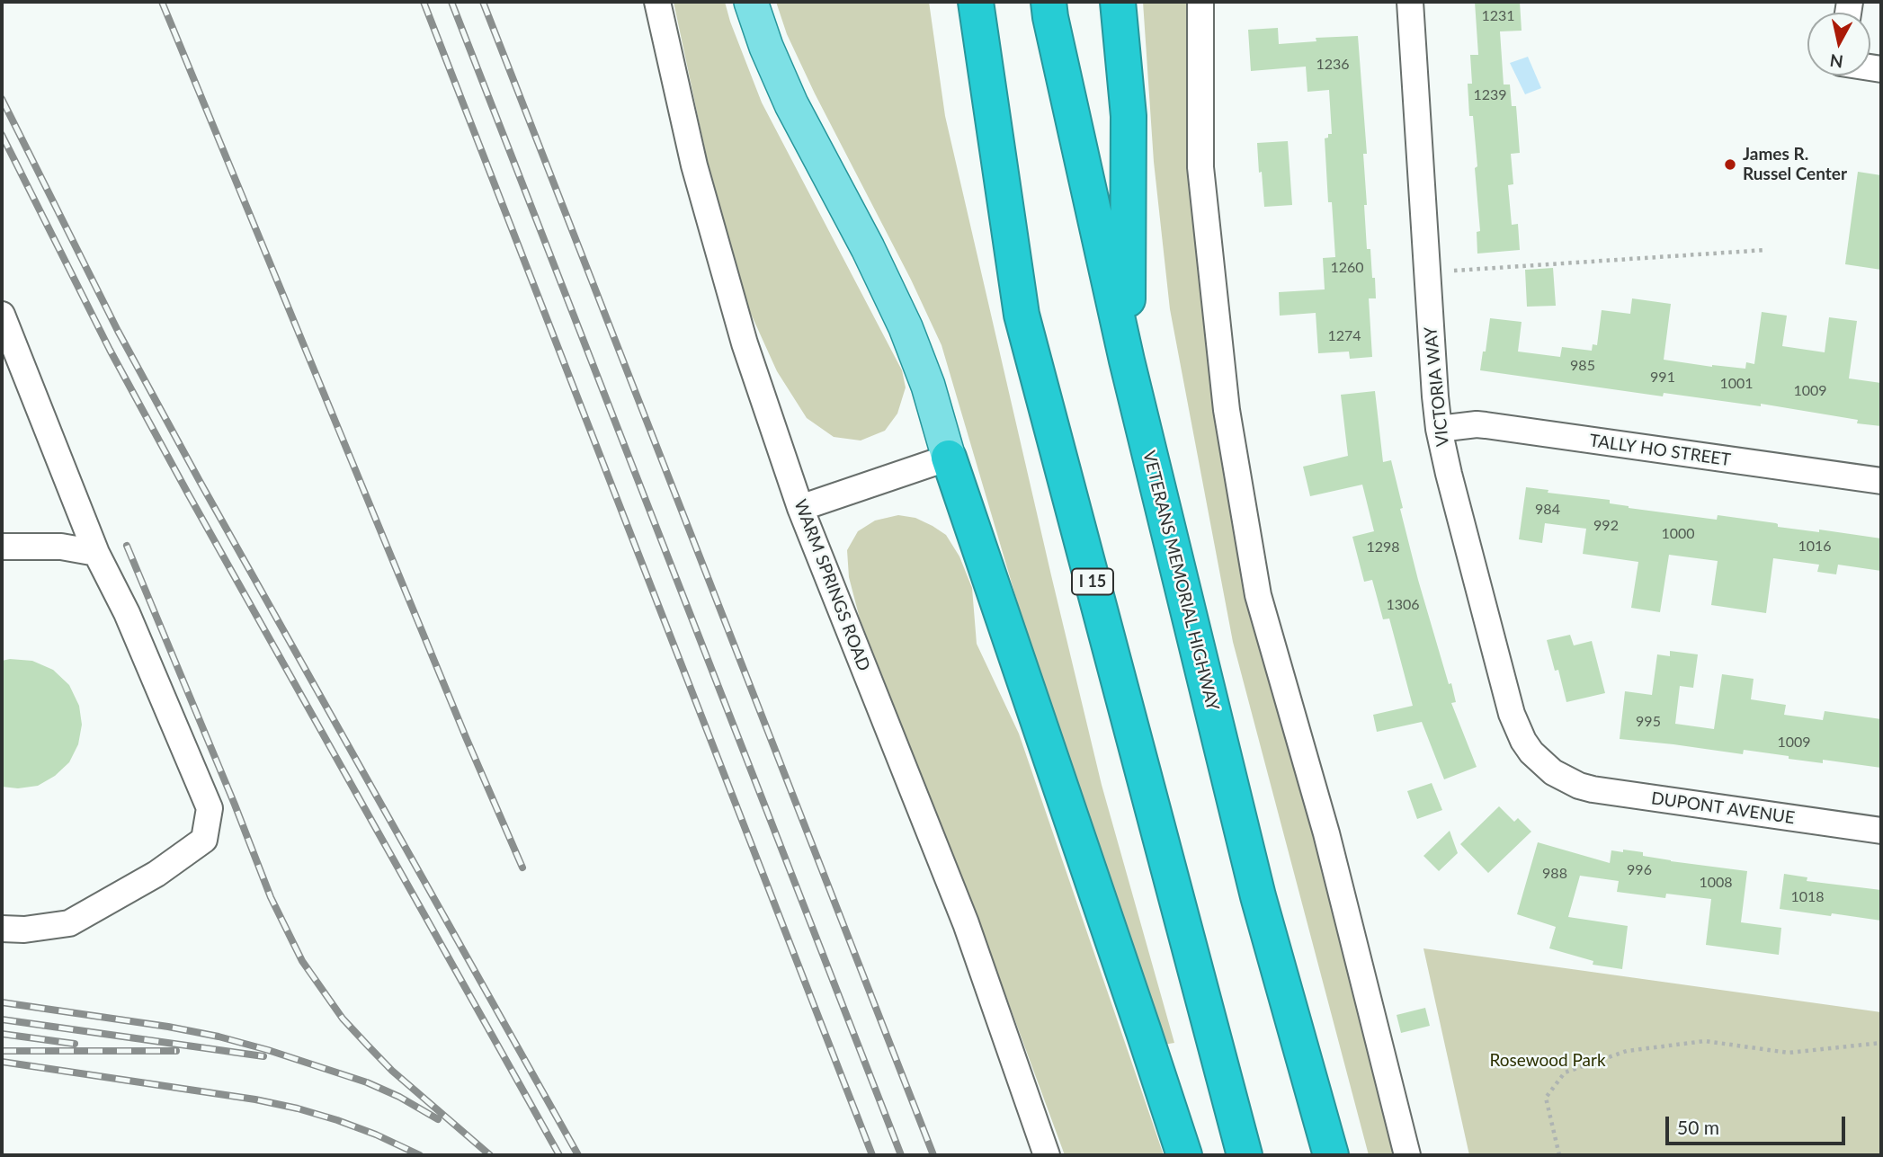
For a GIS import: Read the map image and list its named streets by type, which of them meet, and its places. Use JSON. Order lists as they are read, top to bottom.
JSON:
{
  "streets": {
    "highway": ["VETERANS MEMORIAL HIGHWAY", "I 15"],
    "street": [
      "VICTORIA WAY",
      "TALLY HO STREET",
      "WARM SPRINGS ROAD",
      "DUPONT AVENUE"
    ]
  },
  "crossings": [
    ["VICTORIA WAY", "TALLY HO STREET"],
    ["VICTORIA WAY", "DUPONT AVENUE"]
  ],
  "parks": ["Rosewood Park"],
  "places": ["James R. Russel Center"],
  "house_numbers": [
    "1231",
    "1236",
    "1239",
    "1260",
    "1274",
    "985",
    "991",
    "1001",
    "1009",
    "984",
    "992",
    "1000",
    "1016",
    "1298",
    "1306",
    "995",
    "1009",
    "996",
    "988",
    "1008",
    "1018"
  ],
  "scale_bar": "50 m",
  "north": "bottom"
}
